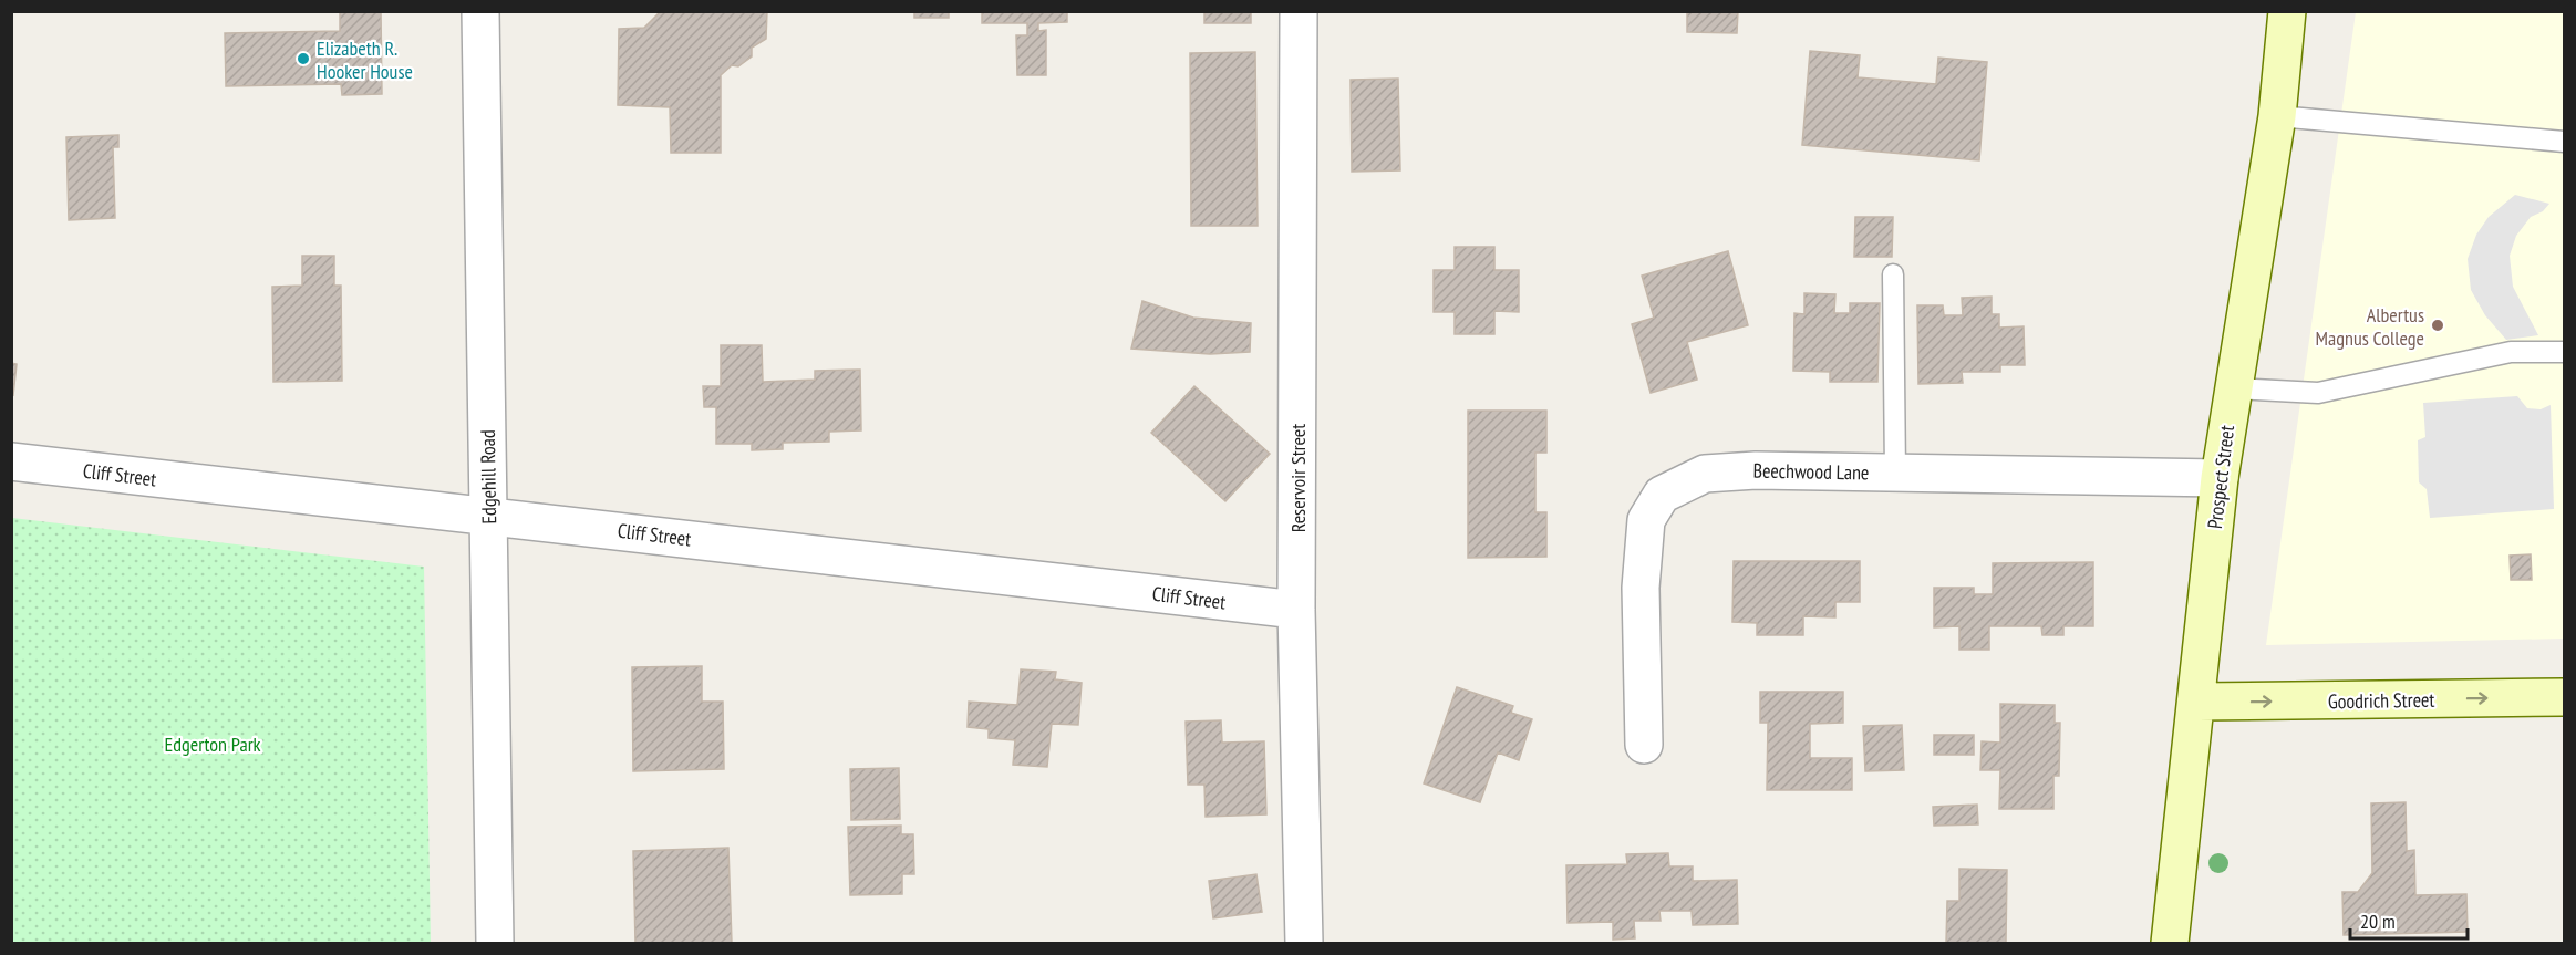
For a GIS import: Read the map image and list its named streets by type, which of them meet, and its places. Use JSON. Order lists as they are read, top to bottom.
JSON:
{
  "streets": {
    "main road": ["Prospect Street", "Goodrich Street"],
    "street": [
      "Beechwood Lane",
      "Cliff Street",
      "Edgehill Road",
      "Reservoir Street"
    ]
  },
  "crossings": [
    ["Beechwood Lane", "Prospect Street"],
    ["Cliff Street", "Edgehill Road"],
    ["Cliff Street", "Reservoir Street"],
    ["Prospect Street", "Goodrich Street"]
  ],
  "one_way": ["Goodrich Street"],
  "parks": ["Edgerton Park"],
  "places": ["Elizabeth R. Hooker House", "Albertus Magnus College"],
  "scale_bar": "20 m"
}
